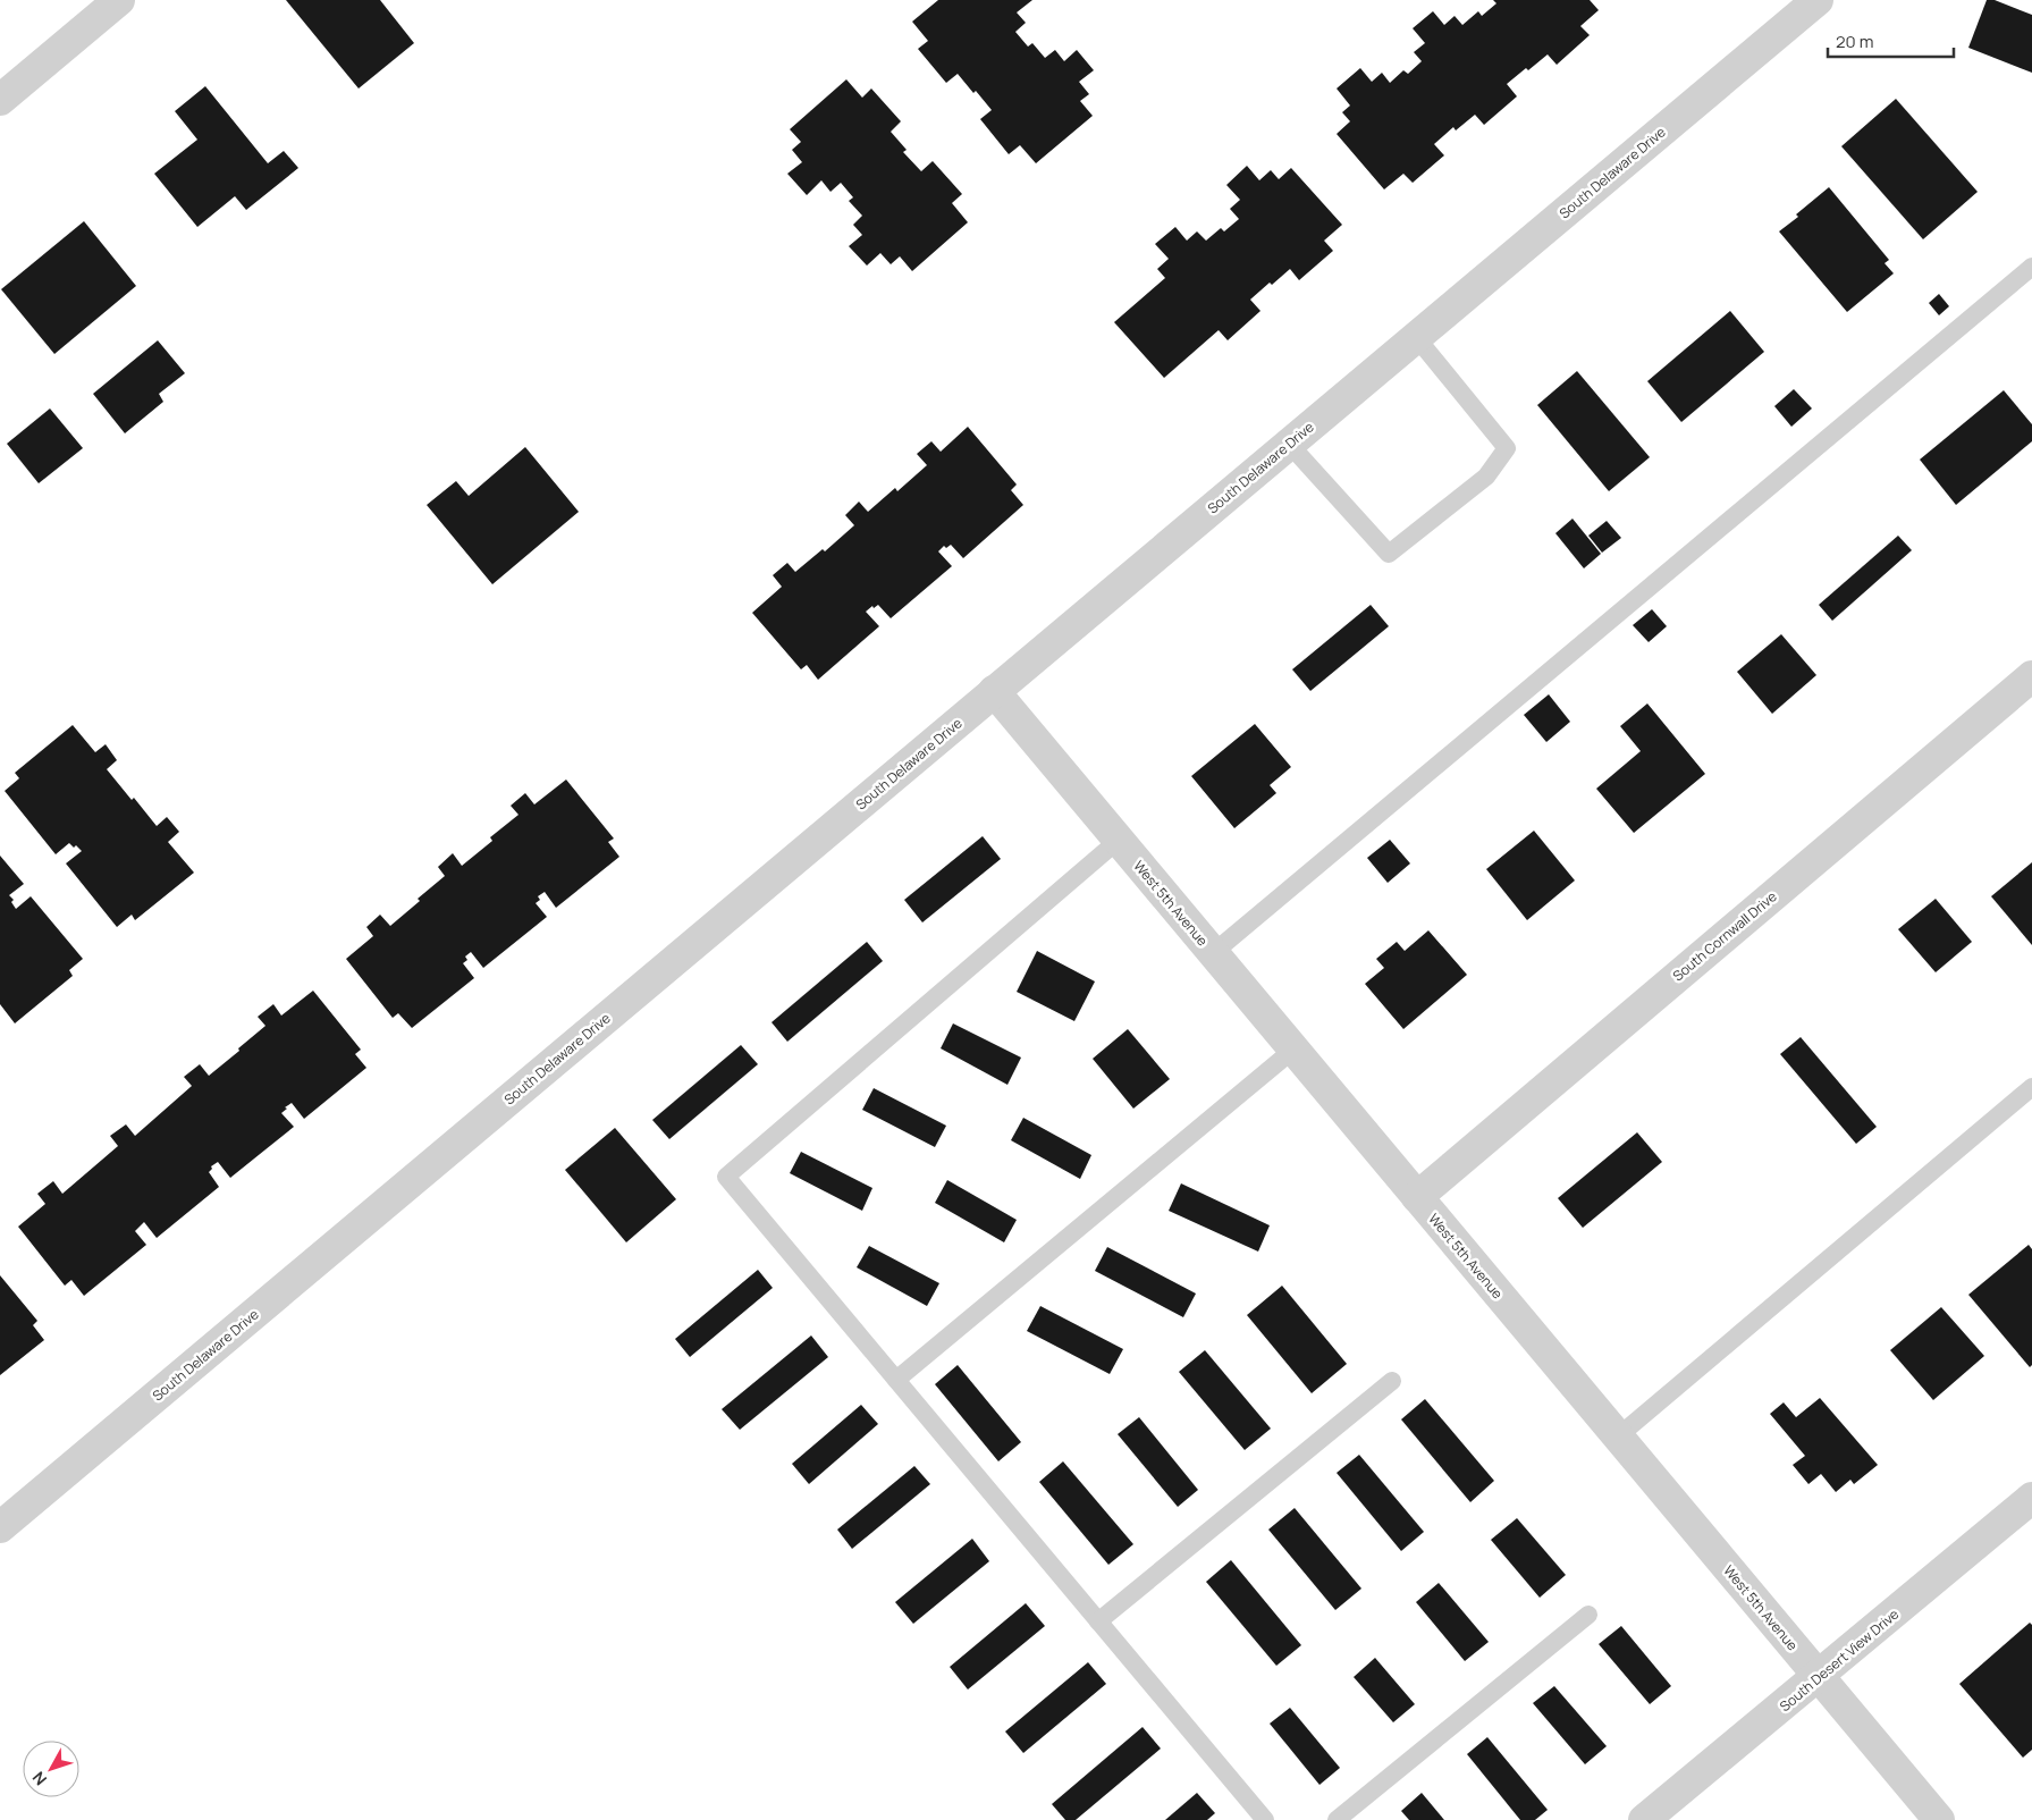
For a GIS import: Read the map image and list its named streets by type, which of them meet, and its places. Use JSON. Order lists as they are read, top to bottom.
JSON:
{
  "streets": {
    "street": [
      "South Delaware Drive",
      "West 5th Avenue",
      "South Cornwall Drive",
      "South Desert View Drive"
    ]
  },
  "crossings": [
    ["South Delaware Drive", "West 5th Avenue"],
    ["West 5th Avenue", "South Cornwall Drive"],
    ["West 5th Avenue", "South Desert View Drive"]
  ],
  "scale_bar": "20 m",
  "north": "bottom left"
}
